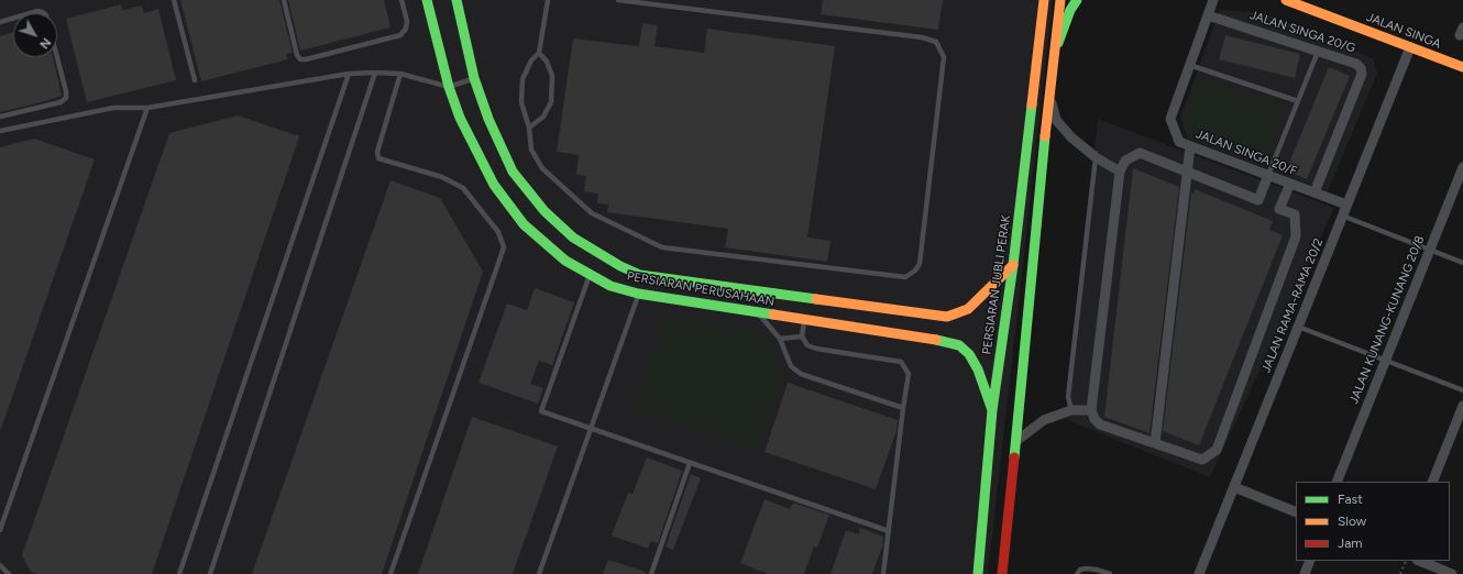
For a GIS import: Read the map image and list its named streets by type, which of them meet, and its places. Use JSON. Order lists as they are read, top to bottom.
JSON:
{
  "streets": {
    "main road": ["JALAN SINGA", "PERSIARAN JUBLI PERAK", "PERSIARAN PERUSAHAAN"],
    "street": [
      "JALAN SINGA 20/G",
      "JALAN SINGA 20/F",
      "JALAN RAMA-RAMA 20/2",
      "JALAN KUNANG-KUNANG 20/8"
    ]
  },
  "crossings": [
    ["JALAN SINGA", "JALAN RAMA-RAMA 20/2"],
    ["JALAN SINGA 20/G", "JALAN SINGA 20/F"],
    ["JALAN SINGA 20/F", "JALAN RAMA-RAMA 20/2"],
    ["PERSIARAN JUBLI PERAK", "PERSIARAN PERUSAHAAN"]
  ],
  "legend": ["Fast", "Slow", "Jam"],
  "north": "bottom right"
}
